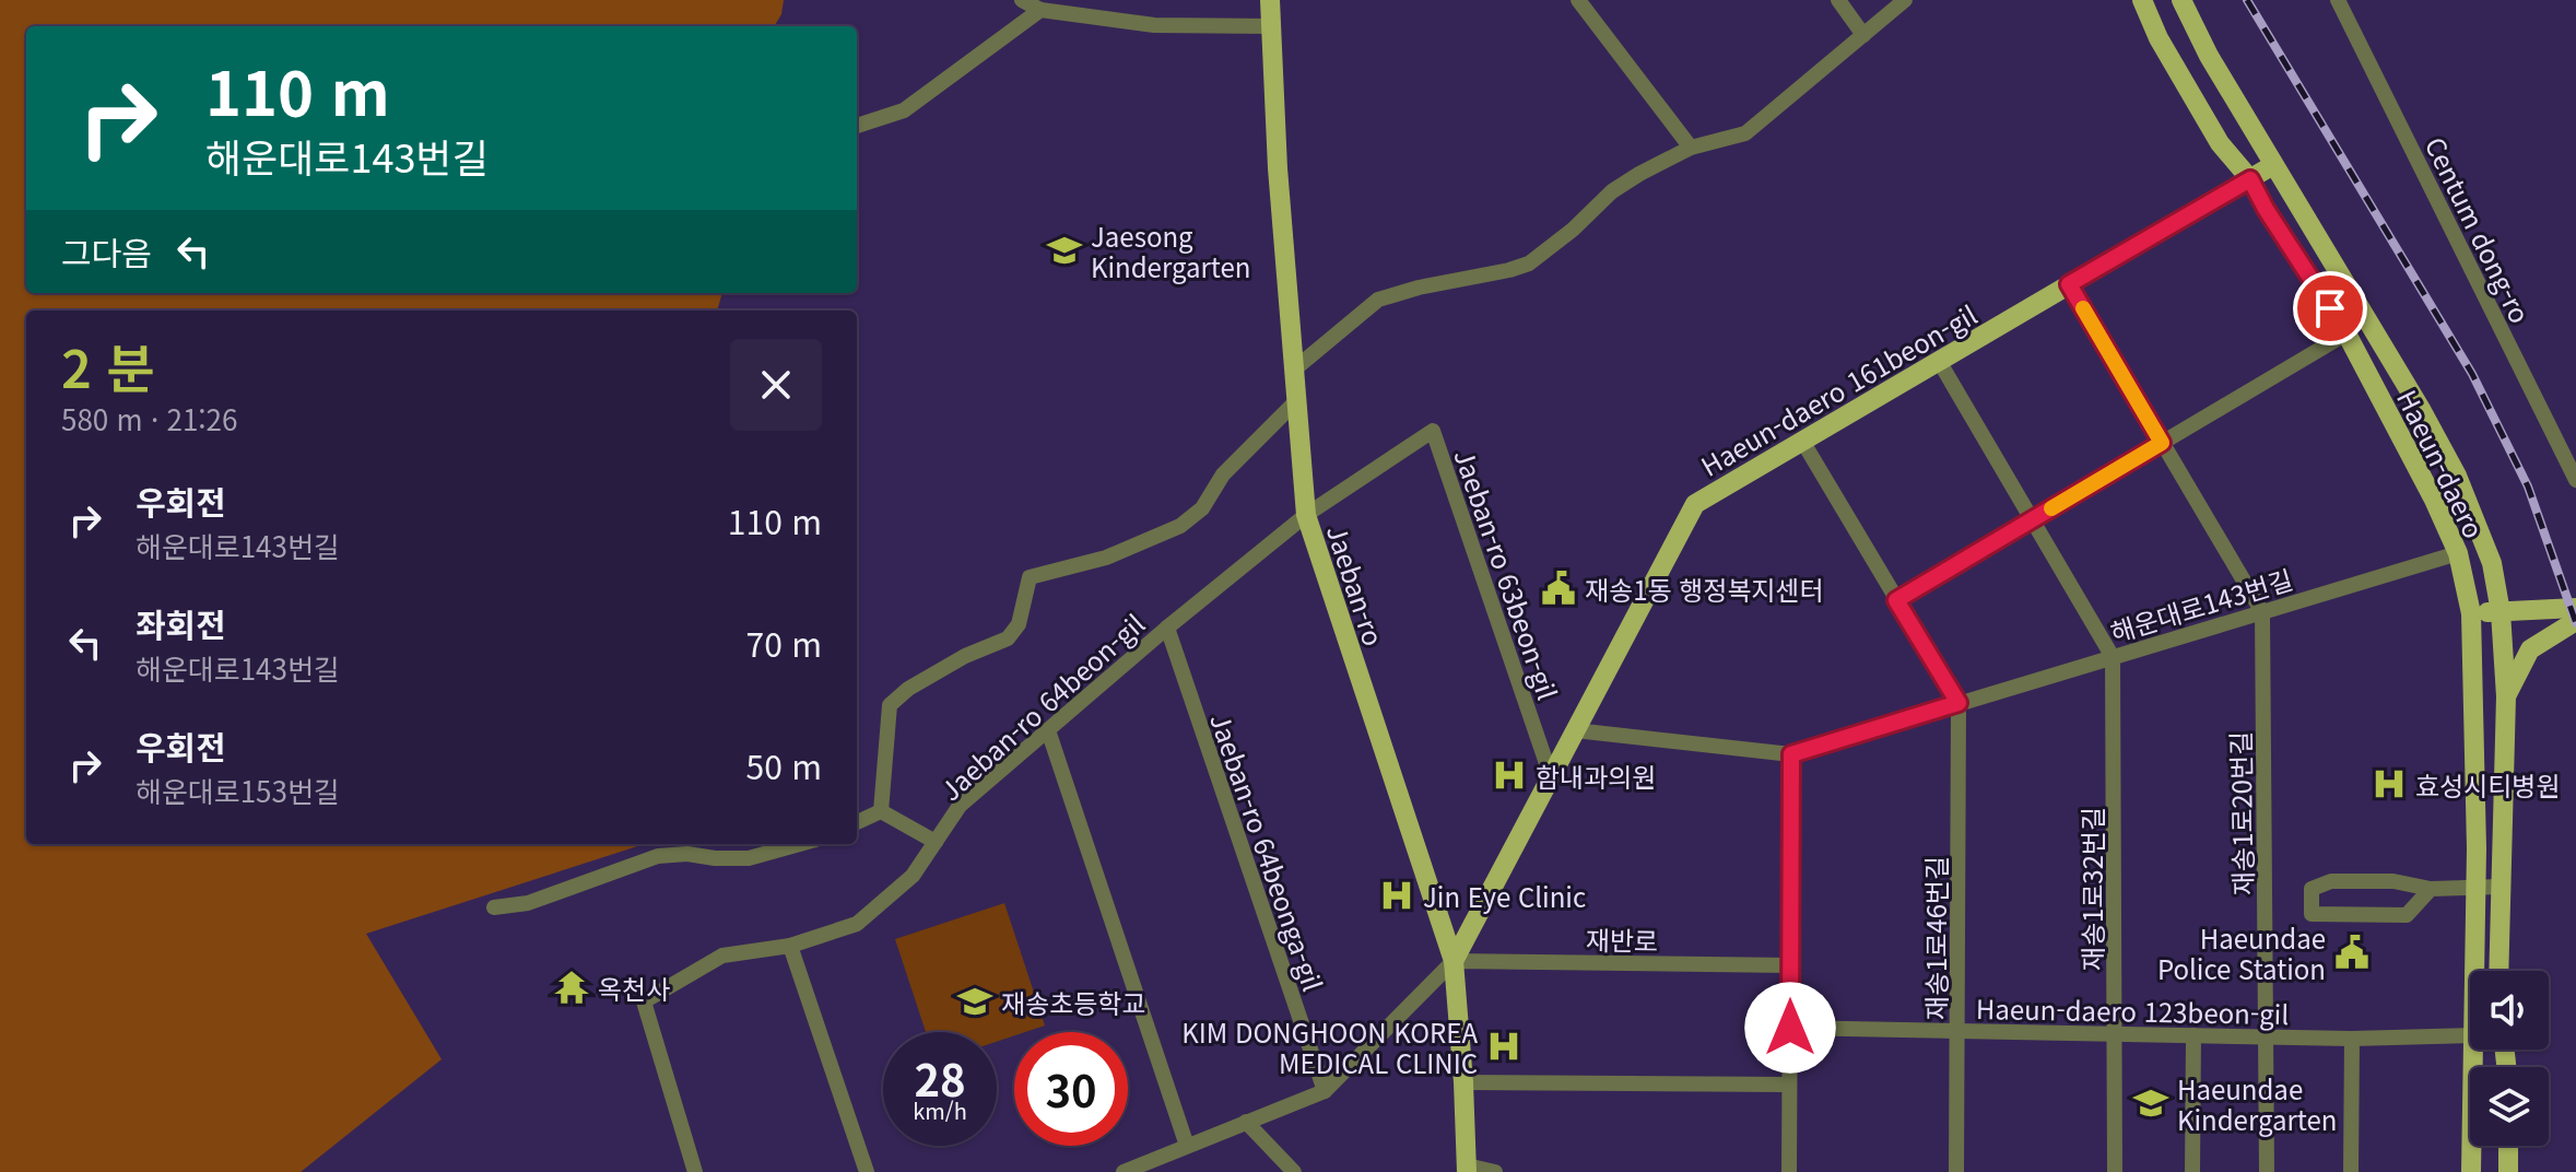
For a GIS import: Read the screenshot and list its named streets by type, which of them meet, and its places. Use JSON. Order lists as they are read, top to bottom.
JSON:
{
  "streets": {
    "main road": ["Haeun-daero 161beon-gil", "Haeun-daero", "Jaeban-ro"],
    "street": [
      "Centum dong-ro",
      "Jaeban-ro 63beon-gil",
      "해운대로143번길",
      "Jaeban-ro 64beon-gil",
      "재송1로20번길",
      "Jaeban-ro 64beonga-gil",
      "재송1로32번길",
      "재송1로46번길",
      "재반로",
      "Haeun-daero 123beon-gil"
    ]
  },
  "crossings": [
    ["Haeun-daero 161beon-gil", "Haeun-daero"],
    ["Haeun-daero 161beon-gil", "Jaeban-ro 63beon-gil"],
    ["Haeun-daero 161beon-gil", "Jaeban-ro"],
    ["Haeun-daero 161beon-gil", "해운대로143번길"],
    ["Haeun-daero 161beon-gil", "재반로"],
    ["Haeun-daero", "해운대로143번길"],
    ["Jaeban-ro 63beon-gil", "Jaeban-ro"],
    ["Jaeban-ro 63beon-gil", "Jaeban-ro 64beon-gil"],
    ["Jaeban-ro", "Jaeban-ro 64beon-gil"],
    ["Jaeban-ro", "재반로"],
    ["해운대로143번길", "재송1로20번길"],
    ["해운대로143번길", "재송1로32번길"],
    ["해운대로143번길", "재송1로46번길"],
    ["Jaeban-ro 64beon-gil", "Jaeban-ro 64beonga-gil"],
    ["재송1로20번길", "Haeun-daero 123beon-gil"],
    ["재송1로32번길", "Haeun-daero 123beon-gil"],
    ["재송1로46번길", "Haeun-daero 123beon-gil"]
  ],
  "places": {
    "school or university": ["Jaesong Kindergarten", "재송초등학교", "Haeundae Kindergarten"],
    "public building": ["재송1동 행정복지센터", "Haeundae Police Station"],
    "hospital": [
      "함내과의원",
      "효성시티병원",
      "Jin Eye Clinic",
      "KIM DONGHOON KOREA MEDICAL CLINIC"
    ],
    "temple": ["옥천사"]
  },
  "page": {
    "turn": ["110 m", "해운대로143번길"],
    "then": "그다음",
    "heading": ["2 분", "580 m · 21:26"],
    "list": [
      {
        "name": "우회전",
        "note": "해운대로143번길",
        "value": "110 m"
      },
      {
        "name": "좌회전",
        "note": "해운대로143번길",
        "value": "70 m"
      },
      {
        "name": "우회전",
        "note": "해운대로153번길",
        "value": "50 m"
      }
    ],
    "speed": "28 km/h",
    "limit": "30"
  }
}
